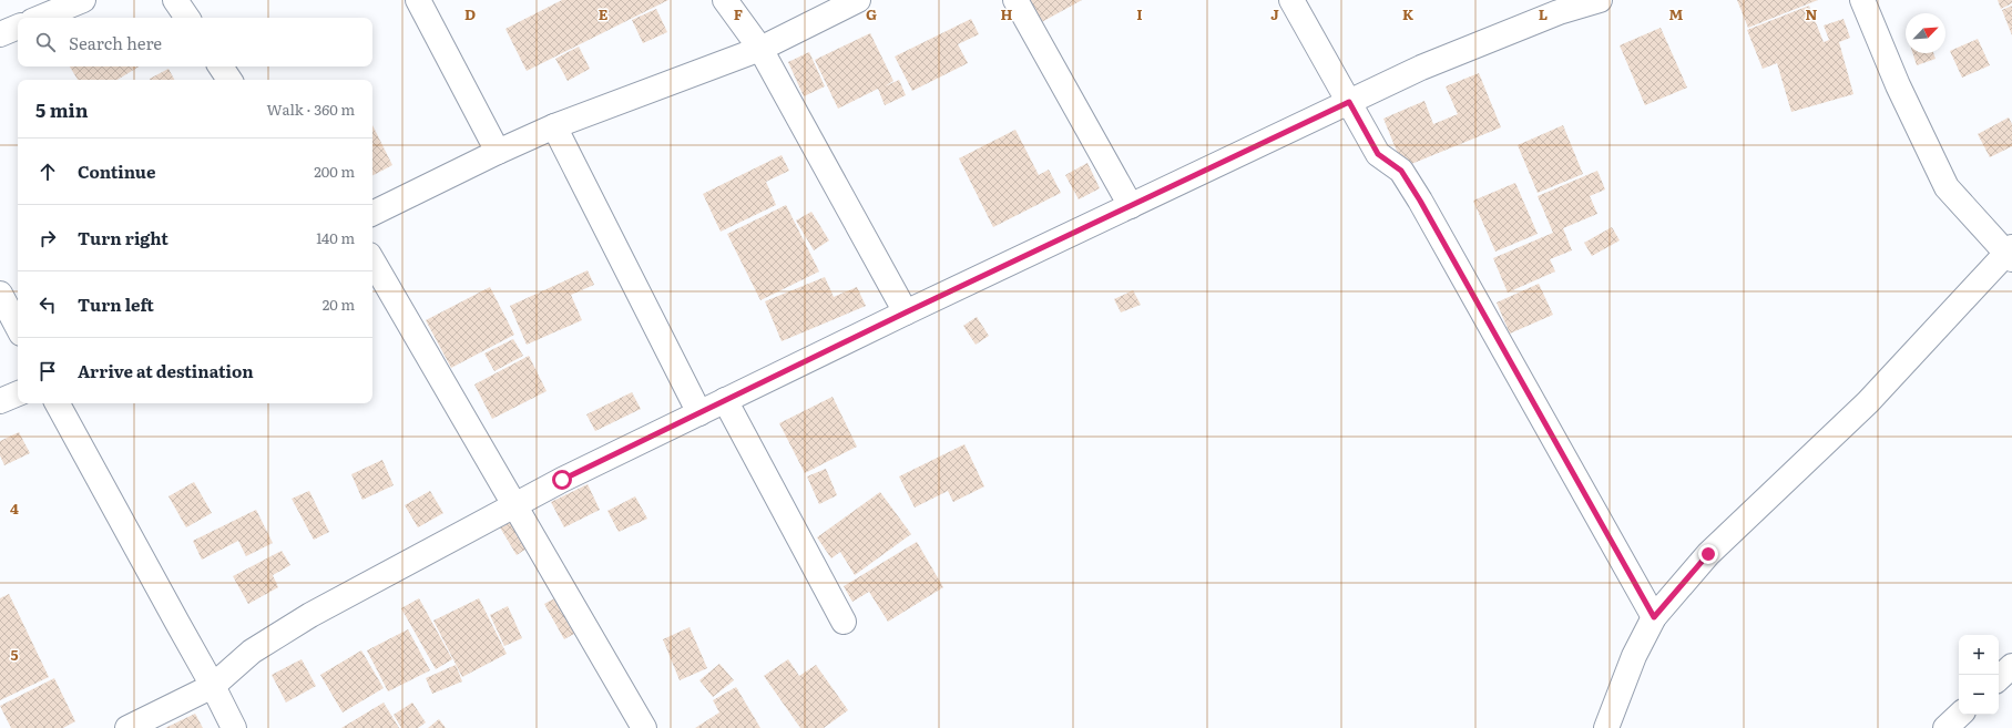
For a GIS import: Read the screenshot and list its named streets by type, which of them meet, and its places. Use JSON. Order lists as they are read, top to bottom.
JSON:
{
  "north": "top right",
  "page": {
    "search": "Search here",
    "heading": ["5 min", "Walk · 360 m"],
    "list": [
      ["Continue", "200 m"],
      ["Turn right", "140 m"],
      ["Turn left", "20 m"],
      "Arrive at destination"
    ],
    "map_buttons": ["+", "−"]
  },
  "grid": {
    "columns": [
      "D",
      "E",
      "F",
      "G",
      "H",
      "I",
      "J",
      "K",
      "L",
      "M",
      "N"
    ],
    "rows": ["4", "5"]
  }
}
